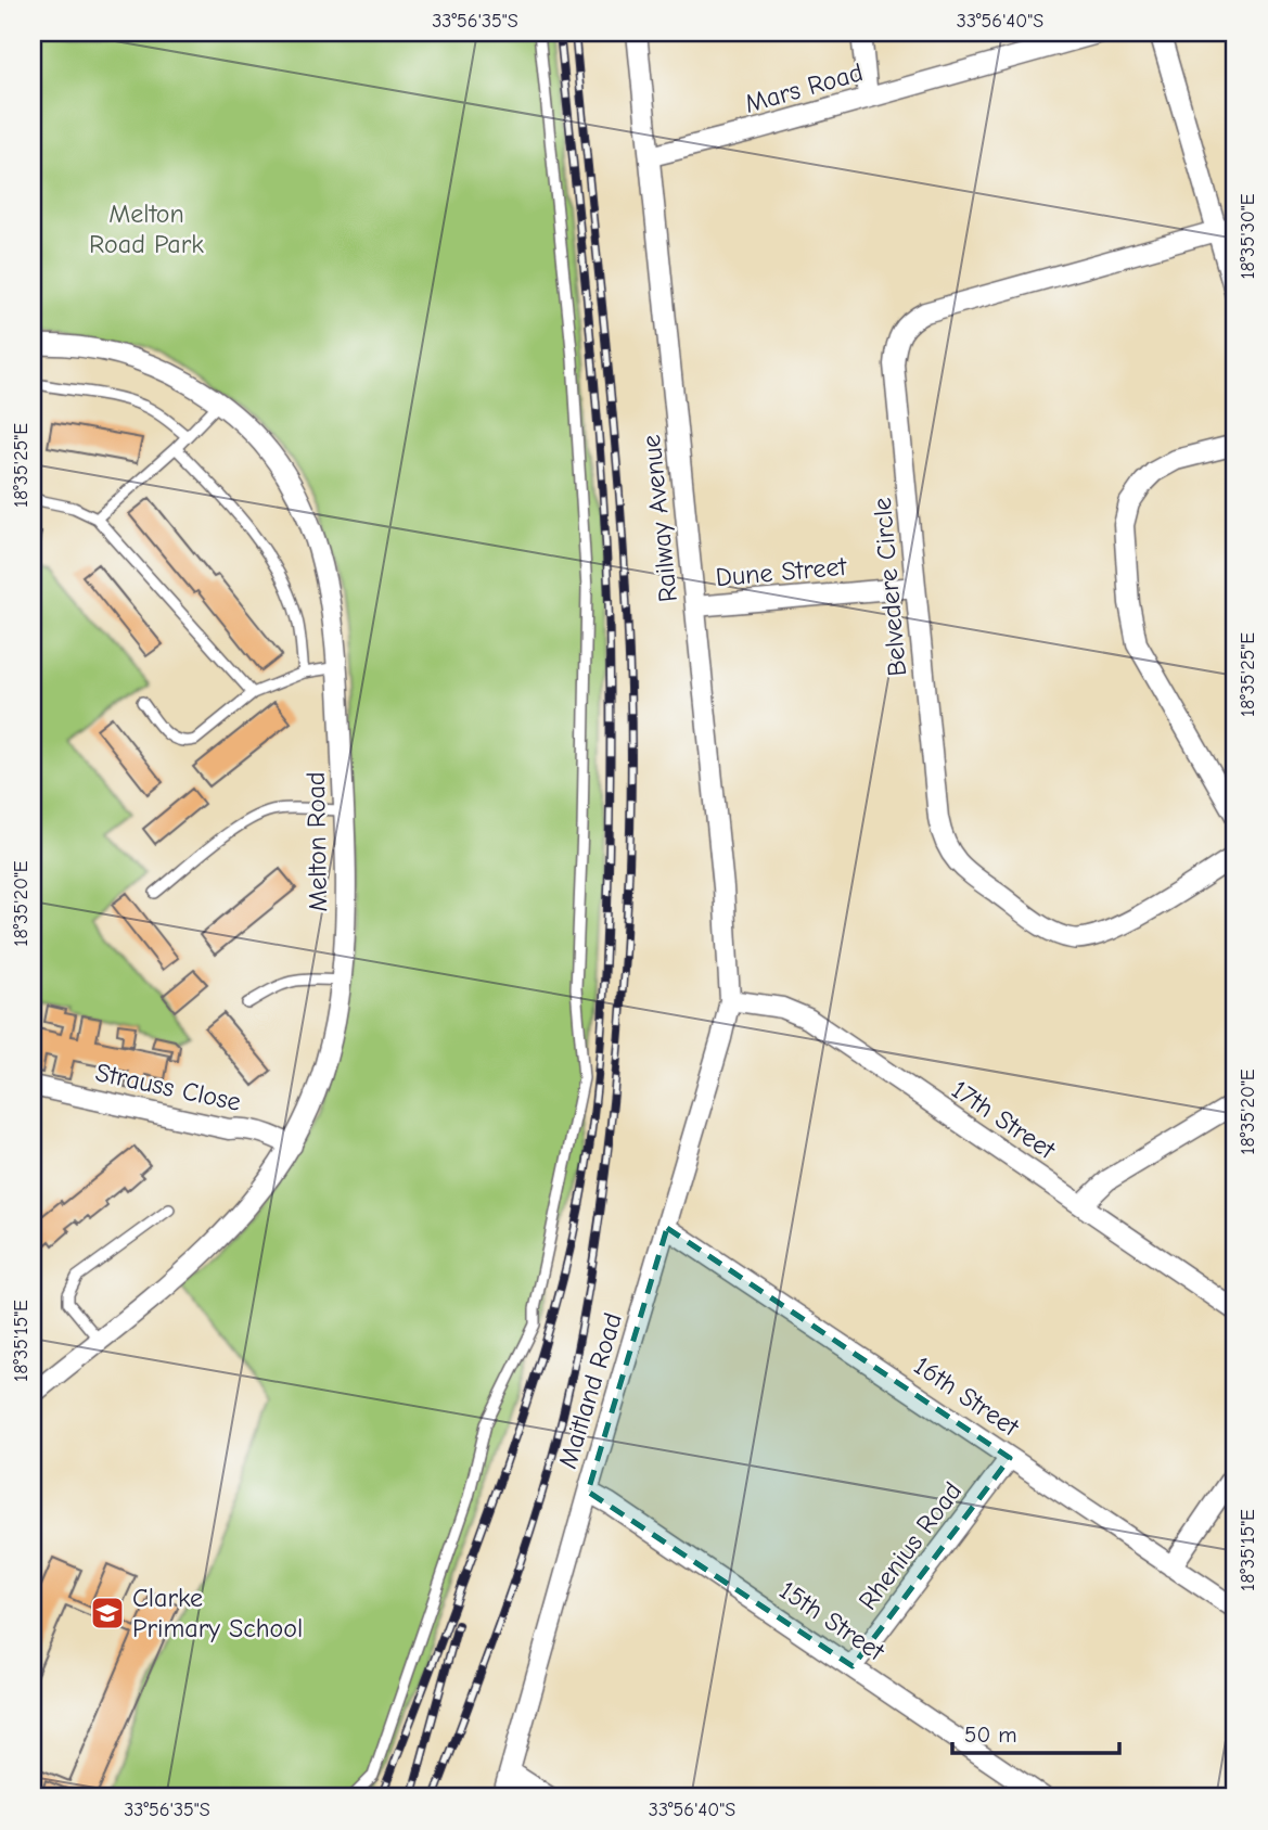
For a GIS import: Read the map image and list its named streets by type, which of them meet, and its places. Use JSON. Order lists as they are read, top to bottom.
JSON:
{
  "streets": {
    "street": [
      "Mars Road",
      "Railway Avenue",
      "Dune Street",
      "Belvedere Circle",
      "Melton Road",
      "Strauss Close",
      "17th Street",
      "Maitland Road",
      "16th Street",
      "Rhenius Road",
      "15th Street"
    ]
  },
  "crossings": [
    ["Mars Road", "Railway Avenue"],
    ["Railway Avenue", "Dune Street"],
    ["Railway Avenue", "17th Street"],
    ["Railway Avenue", "Maitland Road"],
    ["Dune Street", "Belvedere Circle"],
    ["Melton Road", "Strauss Close"],
    ["17th Street", "Maitland Road"],
    ["Maitland Road", "16th Street"],
    ["Maitland Road", "15th Street"],
    ["16th Street", "Rhenius Road"],
    ["Rhenius Road", "15th Street"]
  ],
  "parks": ["Melton Road Park"],
  "places": {
    "school or university": ["Clarke Primary School"]
  },
  "scale_bar": "50 m",
  "coordinates": [
    "33°56'35\"S",
    "33°56'40\"S",
    "18°35'30\"E",
    "18°35'25\"E",
    "18°35'20\"E",
    "18°35'15\"E"
  ]
}
